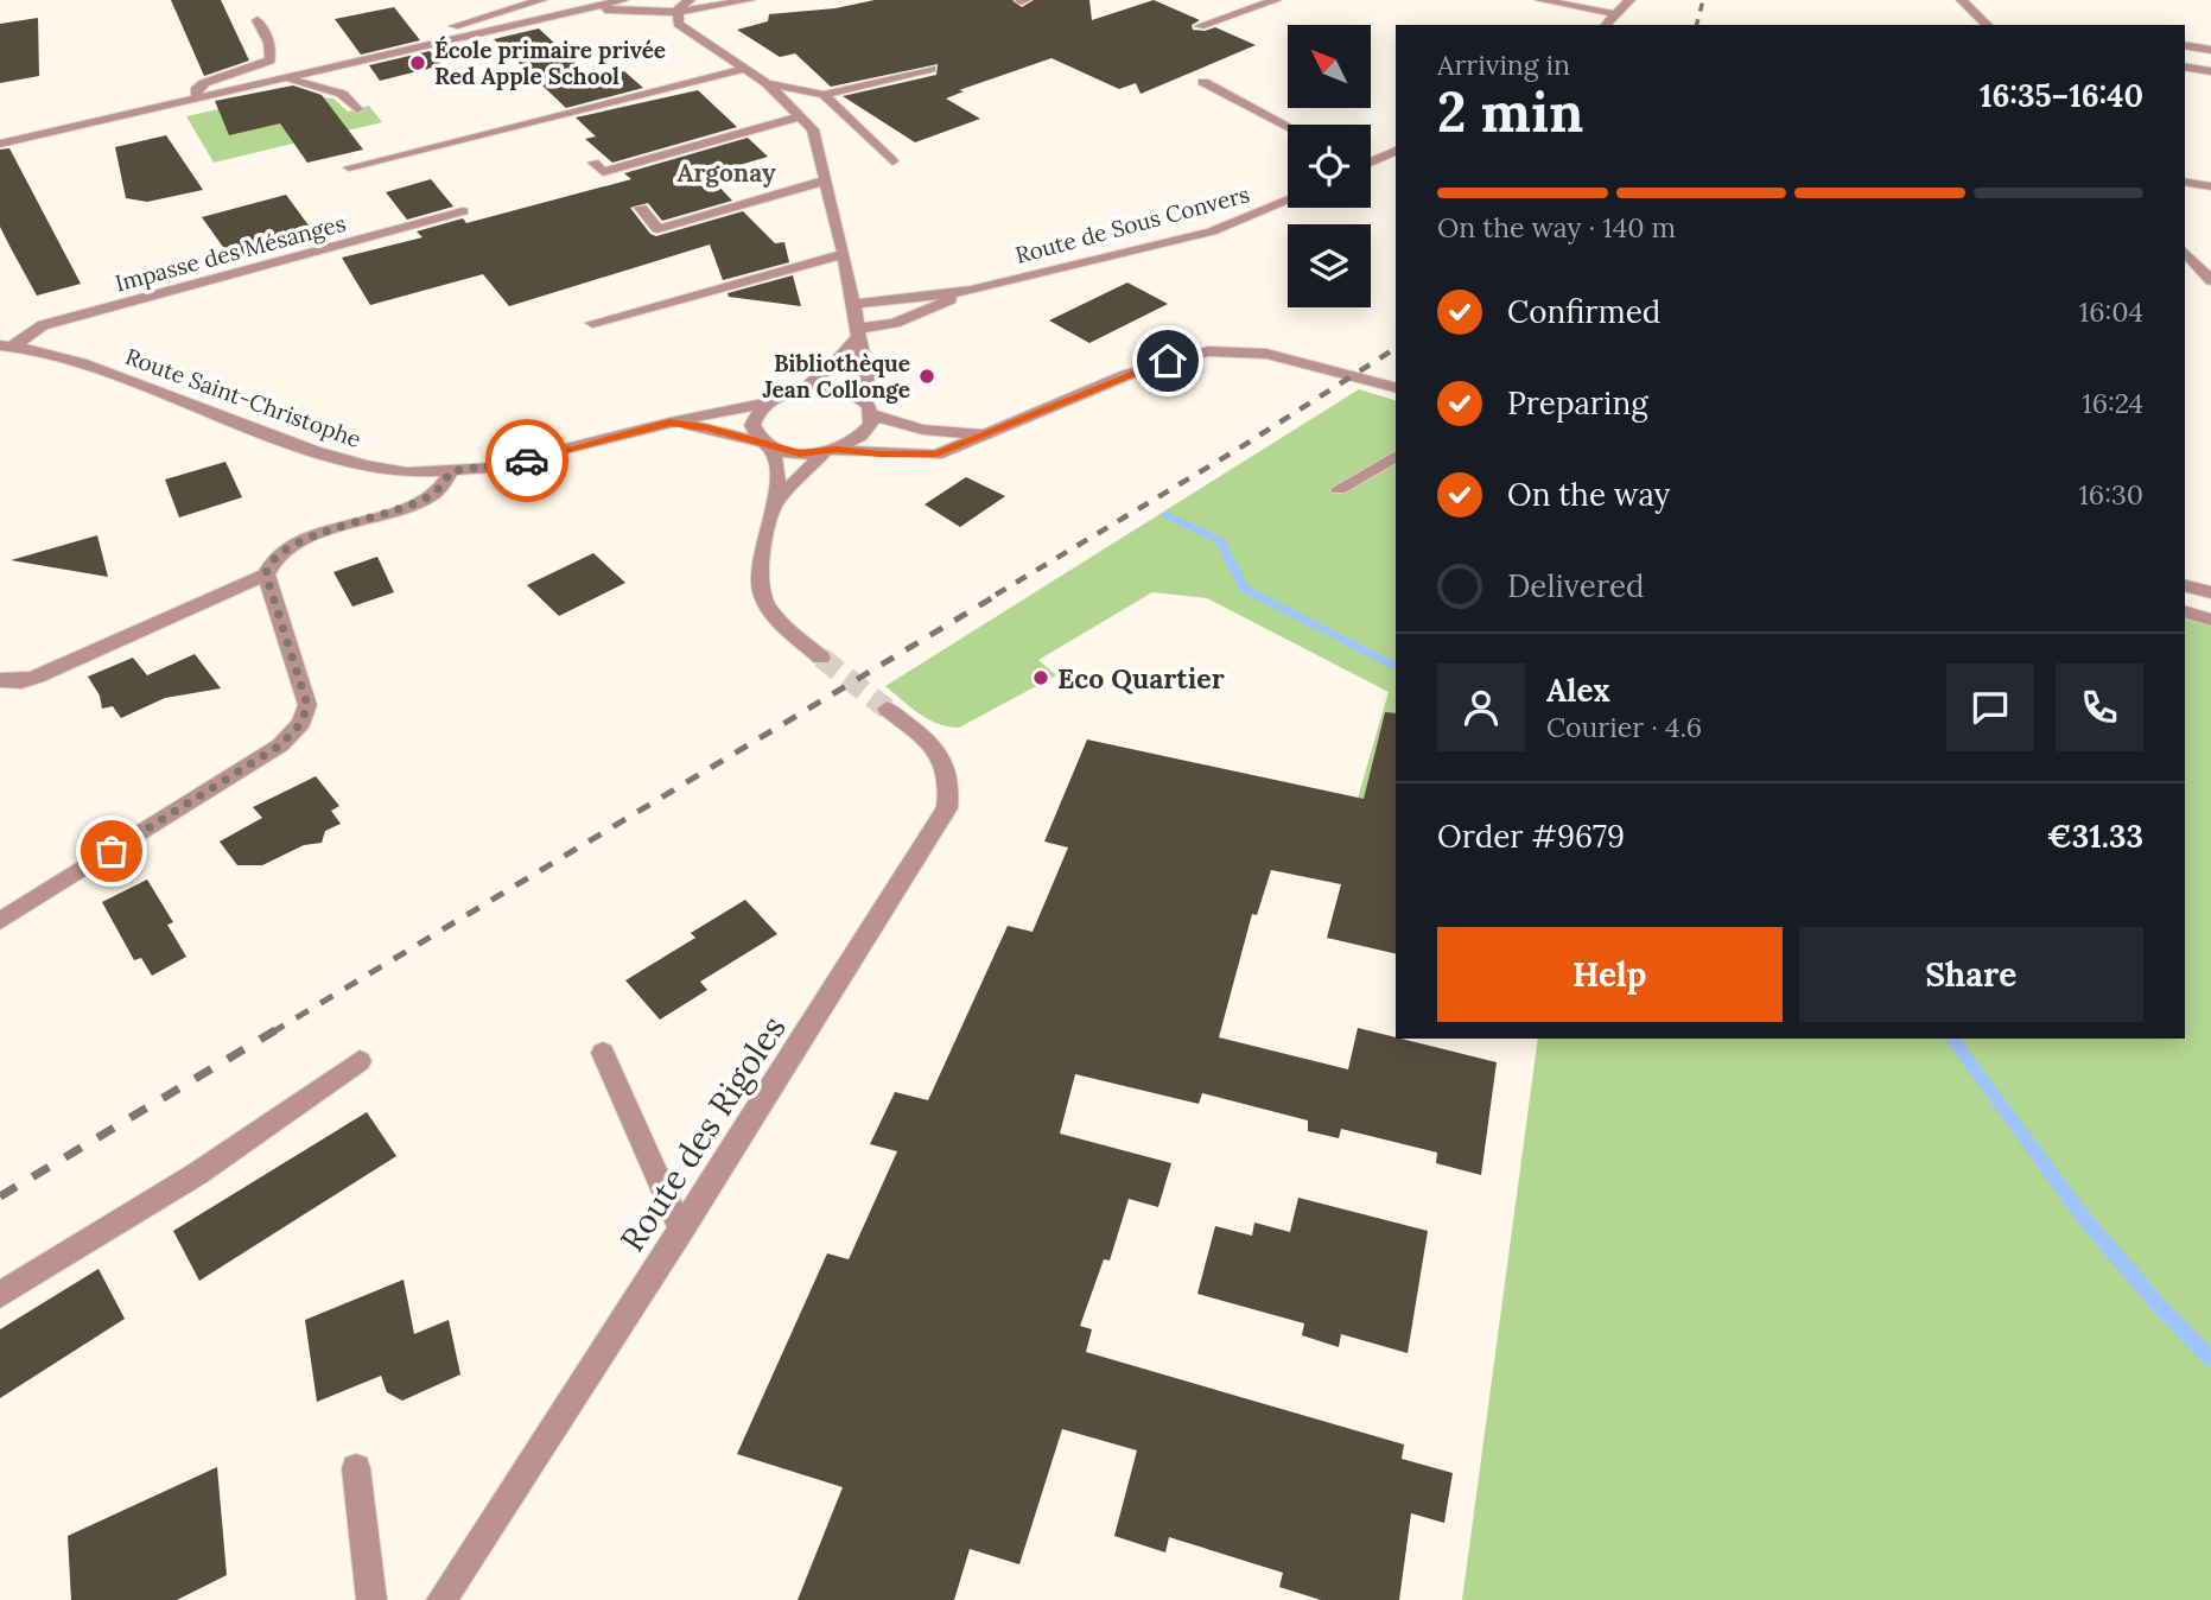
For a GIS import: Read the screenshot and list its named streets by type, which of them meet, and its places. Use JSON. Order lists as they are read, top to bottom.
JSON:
{
  "streets": {
    "street": [
      "Route de Sous Convers",
      "Impasse des Mésanges",
      "Route Saint-Christophe",
      "Route des Rigoles"
    ]
  },
  "crossings": [
    ["Impasse des Mésanges", "Route Saint-Christophe"]
  ],
  "districts": ["Argonay"],
  "places": ["École primaire privée Red Apple School", "Bibliothèque Jean Collonge", "Eco Quartier"],
  "north": "top left",
  "page": {
    "heading": ["2 min", "Arriving in", "16:35–16:40"],
    "panel": [
      "Alex",
      "Courier · 4.6",
      "Order #9679",
      "€31.33"
    ],
    "bar": "On the way · 140 m",
    "list": [
      ["Confirmed", "16:04"],
      ["Preparing", "16:24"],
      ["On the way", "16:30"],
      "Delivered"
    ],
    "buttons": ["Help", "Share"]
  }
}
